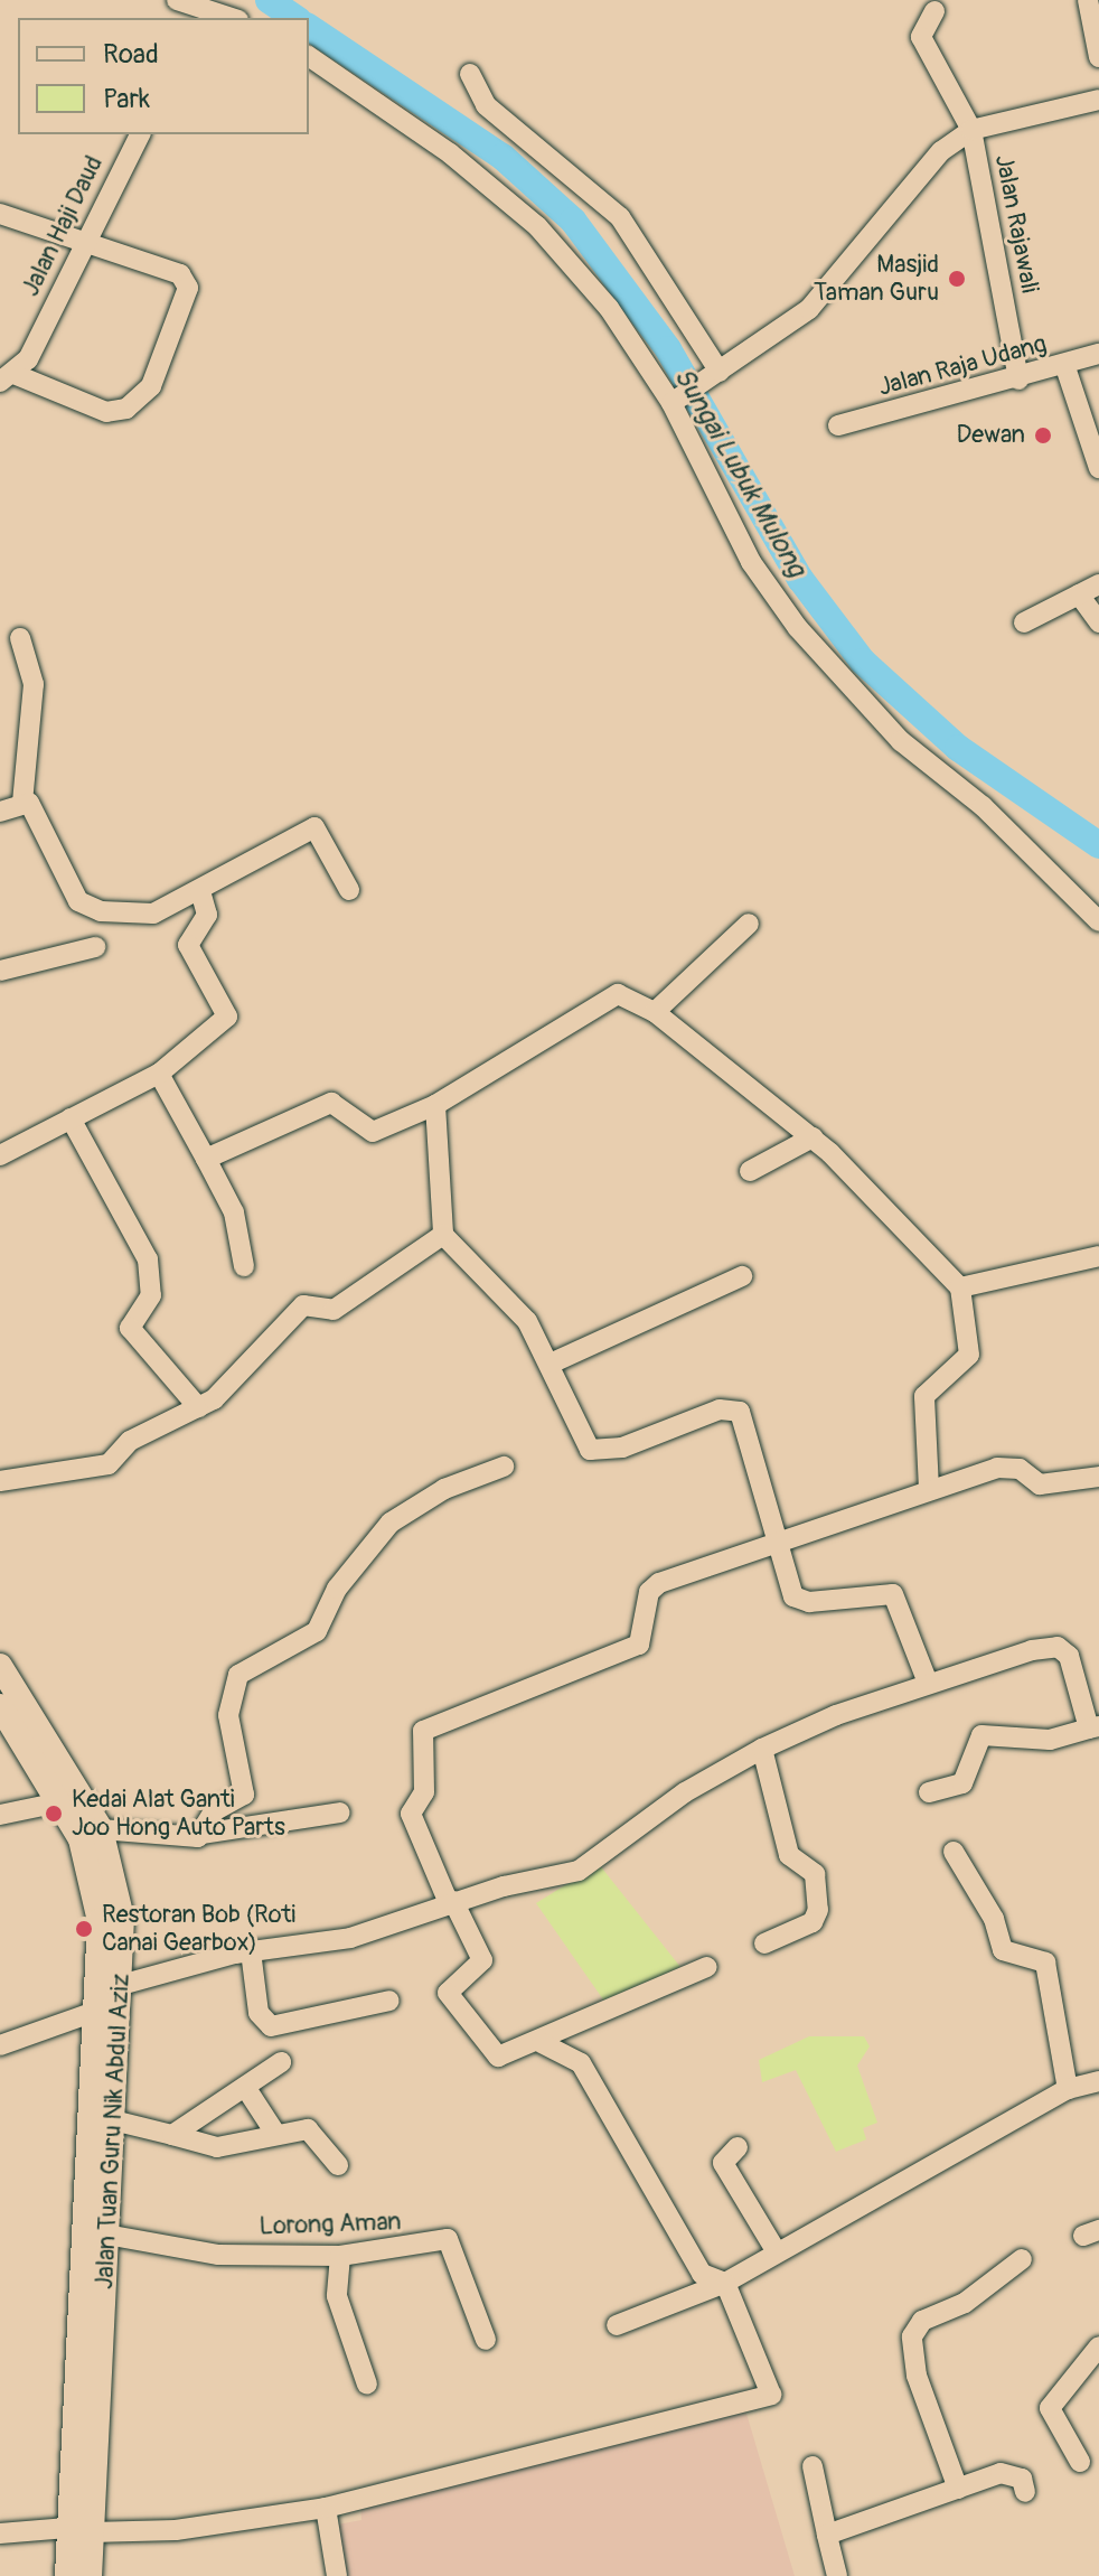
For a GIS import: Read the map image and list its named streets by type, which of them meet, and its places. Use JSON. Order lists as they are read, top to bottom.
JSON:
{
  "streets": {
    "main road": ["Jalan Tuan Guru Nik Abdul Aziz"],
    "street": [
      "Jalan Rajawali",
      "Jalan Haji Daud",
      "Jalan Raja Udang",
      "Lorong Aman"
    ]
  },
  "crossings": [
    ["Jalan Rajawali", "Jalan Raja Udang"],
    ["Jalan Tuan Guru Nik Abdul Aziz", "Lorong Aman"]
  ],
  "water": ["Sungai Lubuk Mulong"],
  "places": [
    "Masjid Taman Guru",
    "Dewan",
    "Kedai Alat Ganti Joo Hong Auto Parts",
    "Restoran Bob (Roti Canai Gearbox)"
  ],
  "legend": ["Road", "Park"]
}
